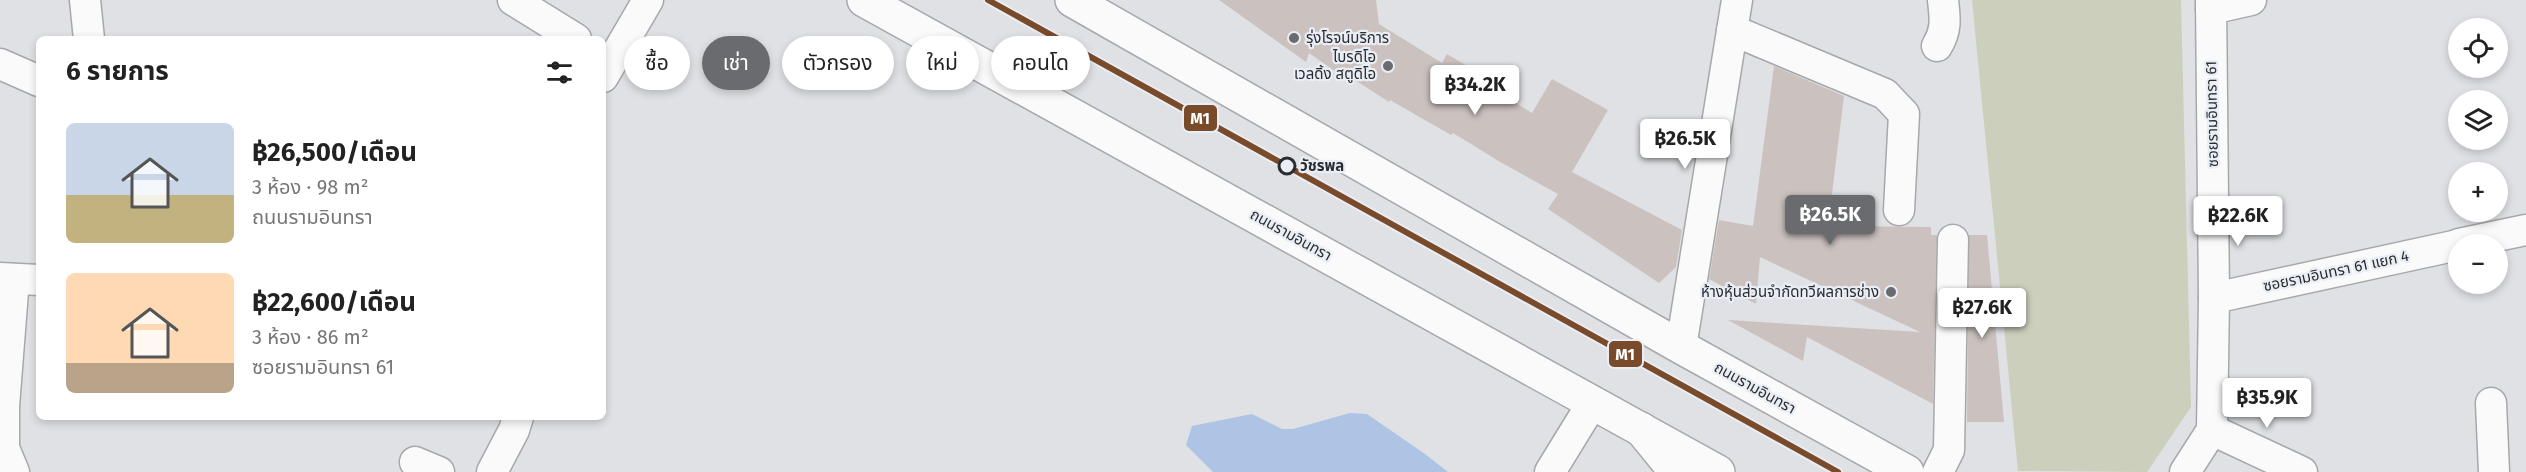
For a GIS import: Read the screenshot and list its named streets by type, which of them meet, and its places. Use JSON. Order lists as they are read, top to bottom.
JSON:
{
  "streets": {
    "main road": ["ถนนรามอินทรา"],
    "street": ["ซอยรามอินทรา 61", "ซอยรามอินทรา 61 แยก 4"]
  },
  "crossings": [
    ["ซอยรามอินทรา 61", "ซอยรามอินทรา 61 แยก 4"]
  ],
  "places": [
    "รุ่งโรจน์บริการ",
    "ไบรดิโอ เวลดิ้ง สตูดิโอ",
    "วัชรพล",
    "ห้างหุ้นส่วนจำกัดทวีผลการช่าง"
  ],
  "lines": ["transit line M1"],
  "page": {
    "map_buttons": ["+", "−"],
    "chip": [
      "ซื้อ",
      "เช่า",
      "ตัวกรอง",
      "ใหม่",
      "คอนโด"
    ],
    "heading": "6 รายการ",
    "price": [
      "฿34.2K",
      "฿26.5K",
      "฿26.5K",
      "฿22.6K",
      "฿27.6K",
      "฿35.9K"
    ],
    "list": [
      {
        "name": "฿26,500/เดือน",
        "note": "3 ห้อง · 98 m² · ถนนรามอินทรา"
      },
      {
        "name": "฿22,600/เดือน",
        "note": "3 ห้อง · 86 m² · ซอยรามอินทรา 61"
      }
    ]
  }
}
